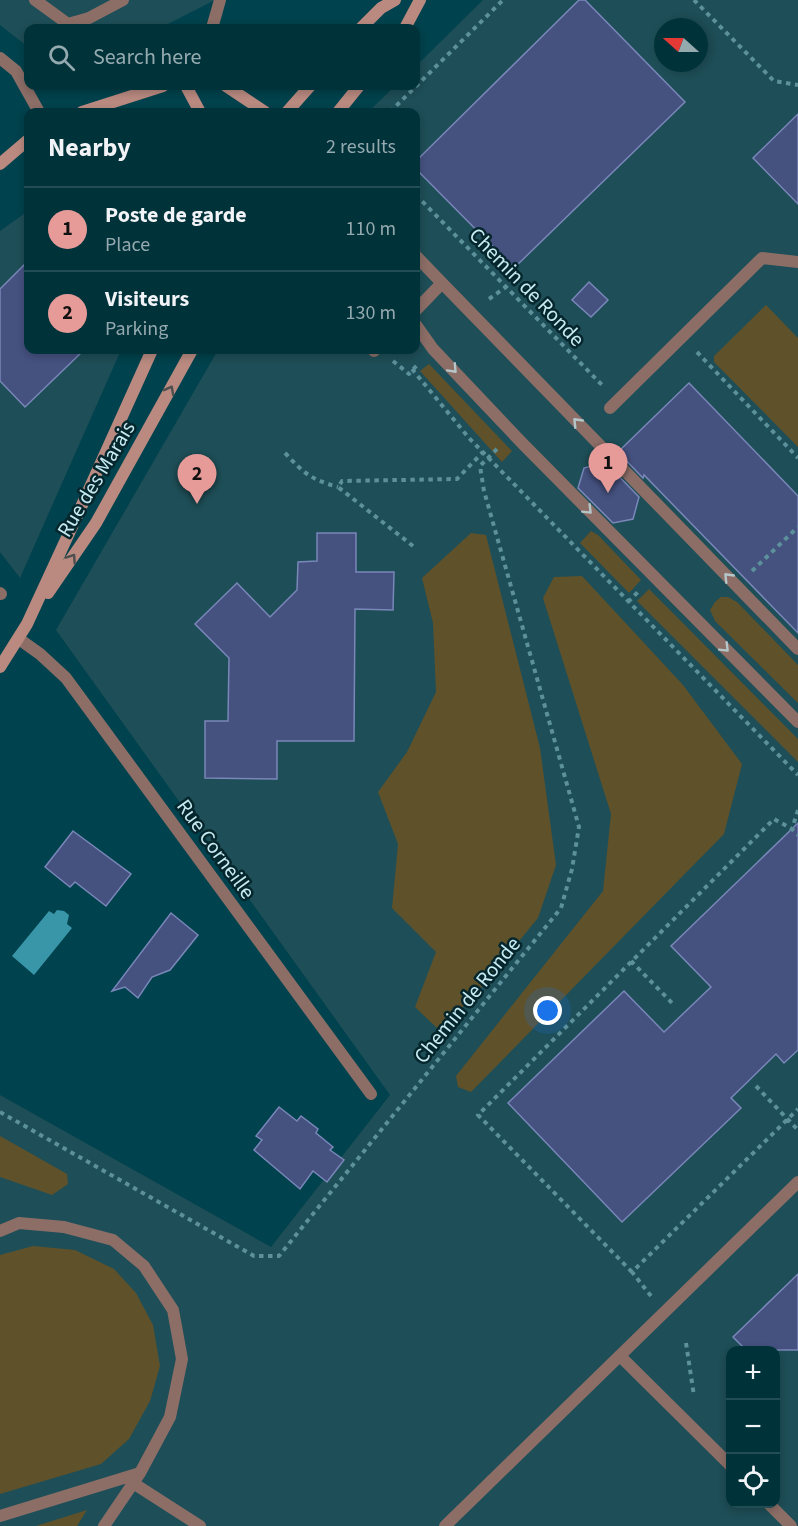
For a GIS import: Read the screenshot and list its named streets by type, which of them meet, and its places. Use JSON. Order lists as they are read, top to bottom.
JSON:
{
  "streets": {
    "street": ["Rue des Marais", "Rue Corneille"],
    "path": ["Chemin de Ronde"]
  },
  "crossings": [
    ["Rue des Marais", "Rue Corneille"]
  ],
  "north": "left",
  "page": {
    "search": "Search here",
    "heading": ["Nearby", "2 results"],
    "list": [
      {
        "mark": "1",
        "name": "Poste de garde",
        "note": "Place",
        "value": "110 m"
      },
      {
        "mark": "2",
        "name": "Visiteurs",
        "note": "Parking",
        "value": "130 m"
      }
    ],
    "pins": ["1", "2"],
    "map_buttons": ["+", "−"]
  }
}
